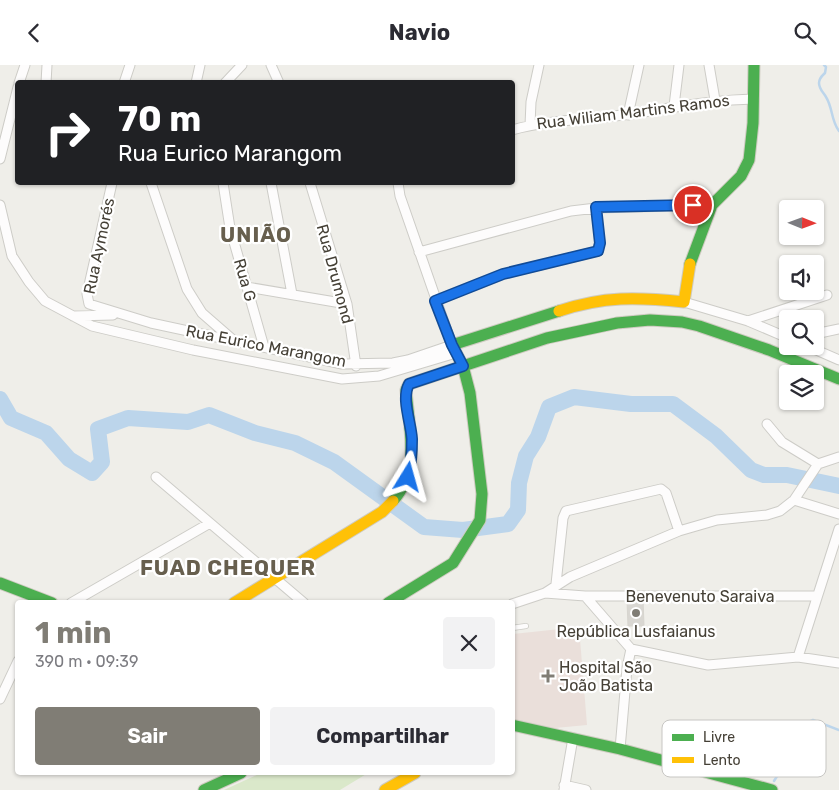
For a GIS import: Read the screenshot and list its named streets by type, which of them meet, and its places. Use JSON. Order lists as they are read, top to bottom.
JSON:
{
  "streets": {
    "street": [
      "Rua Wiliam Martins Ramos",
      "Rua Aymorés",
      "Rua Drumond",
      "Rua G",
      "Rua Eurico Marangom",
      "Benevenuto Saraiva"
    ]
  },
  "crossings": [
    ["Rua Aymorés", "Rua Eurico Marangom"],
    ["Rua Drumond", "Rua Eurico Marangom"],
    ["Rua G", "Rua Eurico Marangom"]
  ],
  "districts": ["UNIÃO", "FUAD CHEQUER"],
  "places": {
    "other": ["República Lusfaianus"],
    "health": ["Hospital São João Batista"]
  },
  "legend": ["Livre", "Lento"],
  "north": "right",
  "page": {
    "header": "Navio",
    "turn": ["70 m", "Rua Eurico Marangom"],
    "heading": ["1 min", "390 m · 09:39"],
    "buttons": ["Sair", "Compartilhar"]
  }
}
